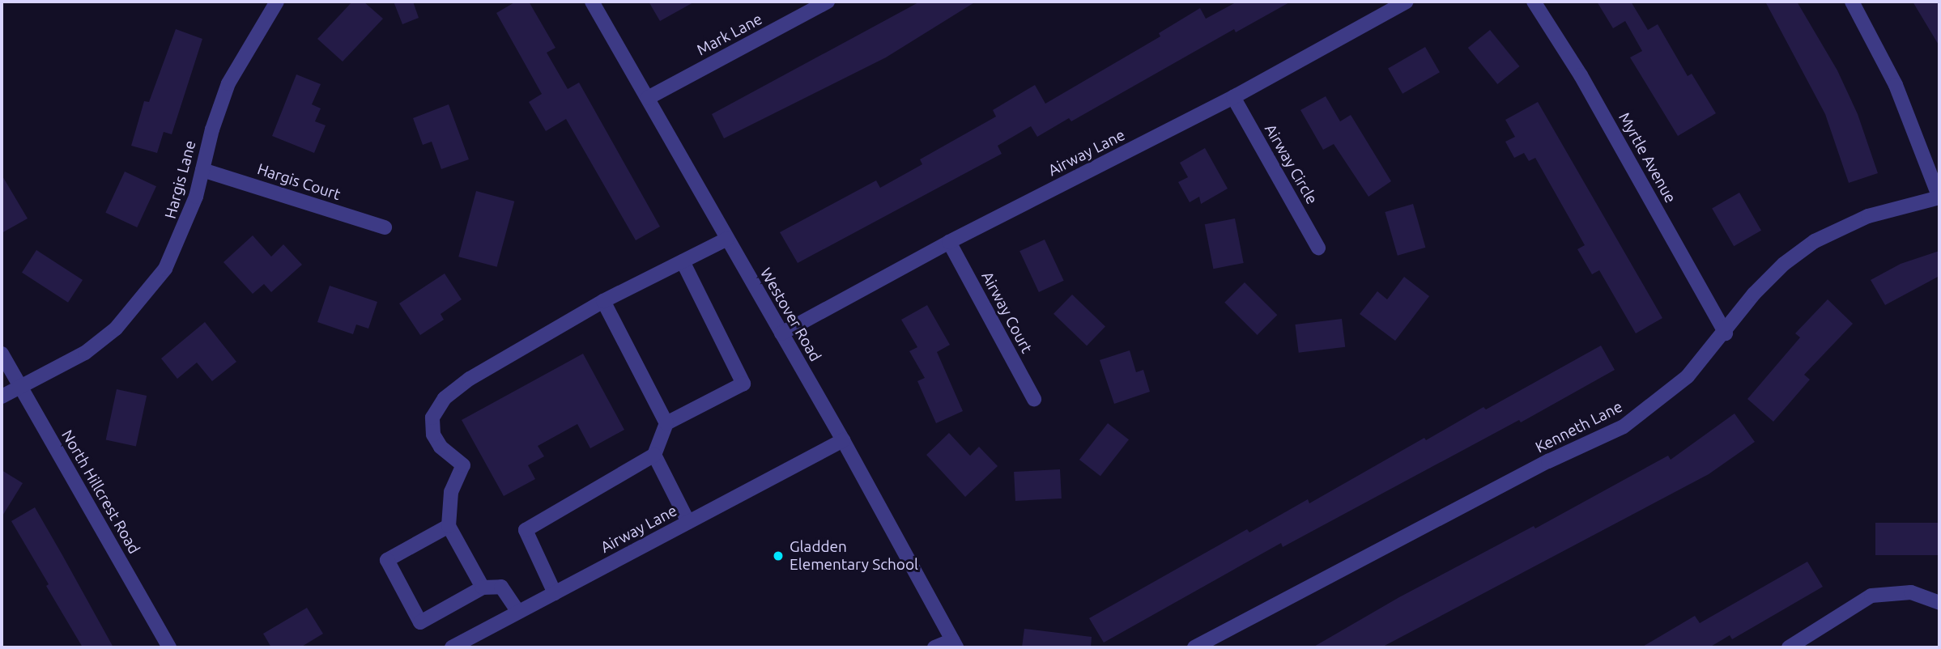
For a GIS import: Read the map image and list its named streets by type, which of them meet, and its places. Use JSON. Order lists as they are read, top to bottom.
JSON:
{
  "streets": {
    "street": [
      "Mark Lane",
      "Airway Lane",
      "Myrtle Avenue",
      "Airway Circle",
      "Hargis Lane",
      "Hargis Court",
      "Airway Court",
      "Westover Road",
      "Kenneth Lane",
      "North Hillcrest Road"
    ]
  },
  "crossings": [
    ["Mark Lane", "Westover Road"],
    ["Airway Lane", "Airway Circle"],
    ["Airway Lane", "Airway Court"],
    ["Airway Lane", "Westover Road"],
    ["Myrtle Avenue", "Kenneth Lane"],
    ["Hargis Lane", "Hargis Court"],
    ["Hargis Lane", "North Hillcrest Road"]
  ],
  "places": ["Gladden Elementary School"]
}
